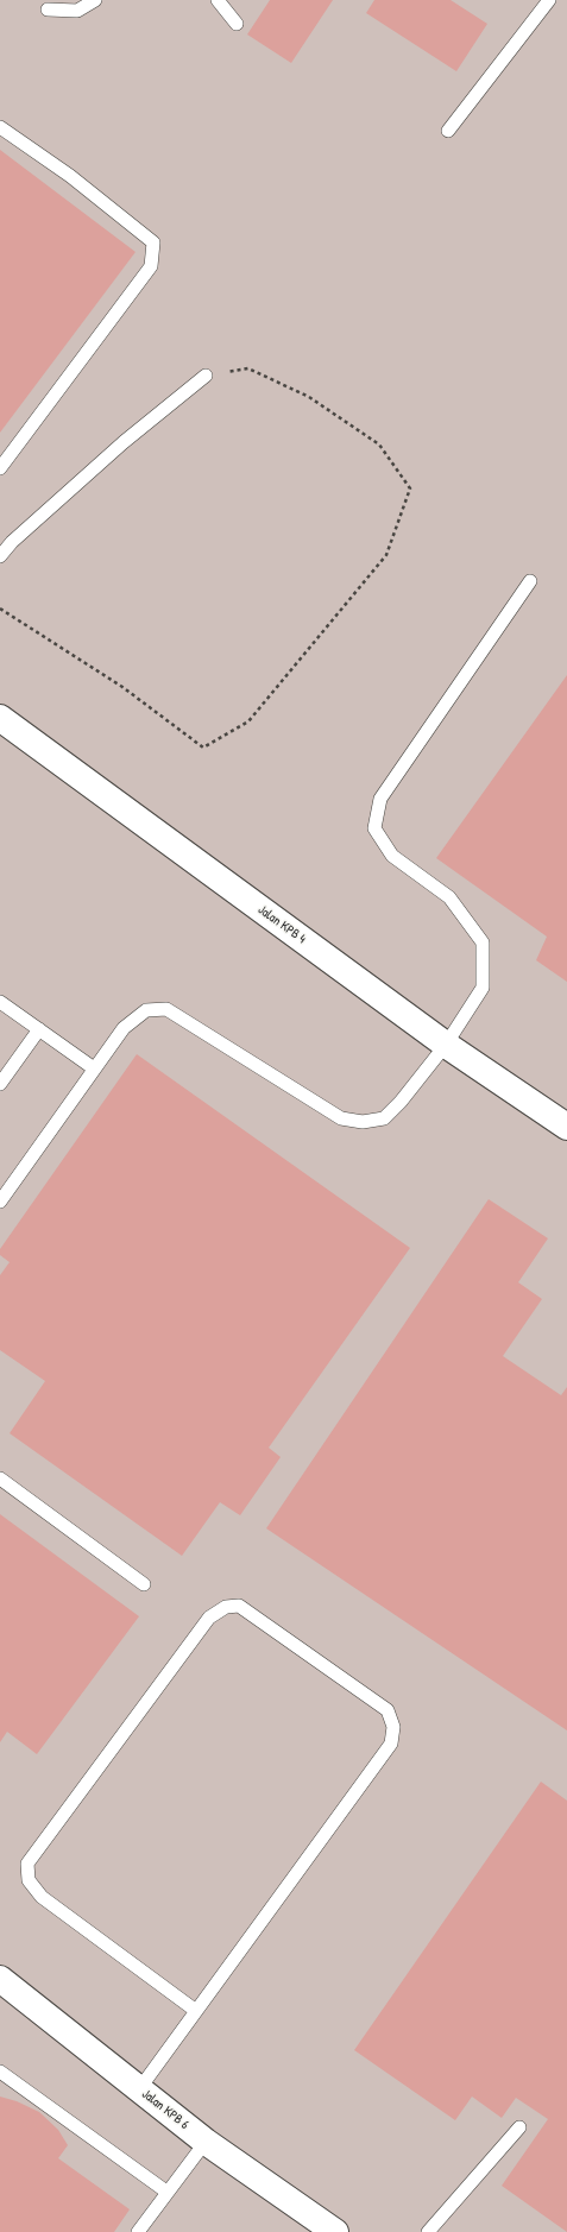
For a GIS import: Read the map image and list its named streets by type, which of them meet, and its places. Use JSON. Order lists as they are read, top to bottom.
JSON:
{
  "streets": {
    "street": ["Jalan KPB 4", "Jalan KPB 6"]
  }
}
